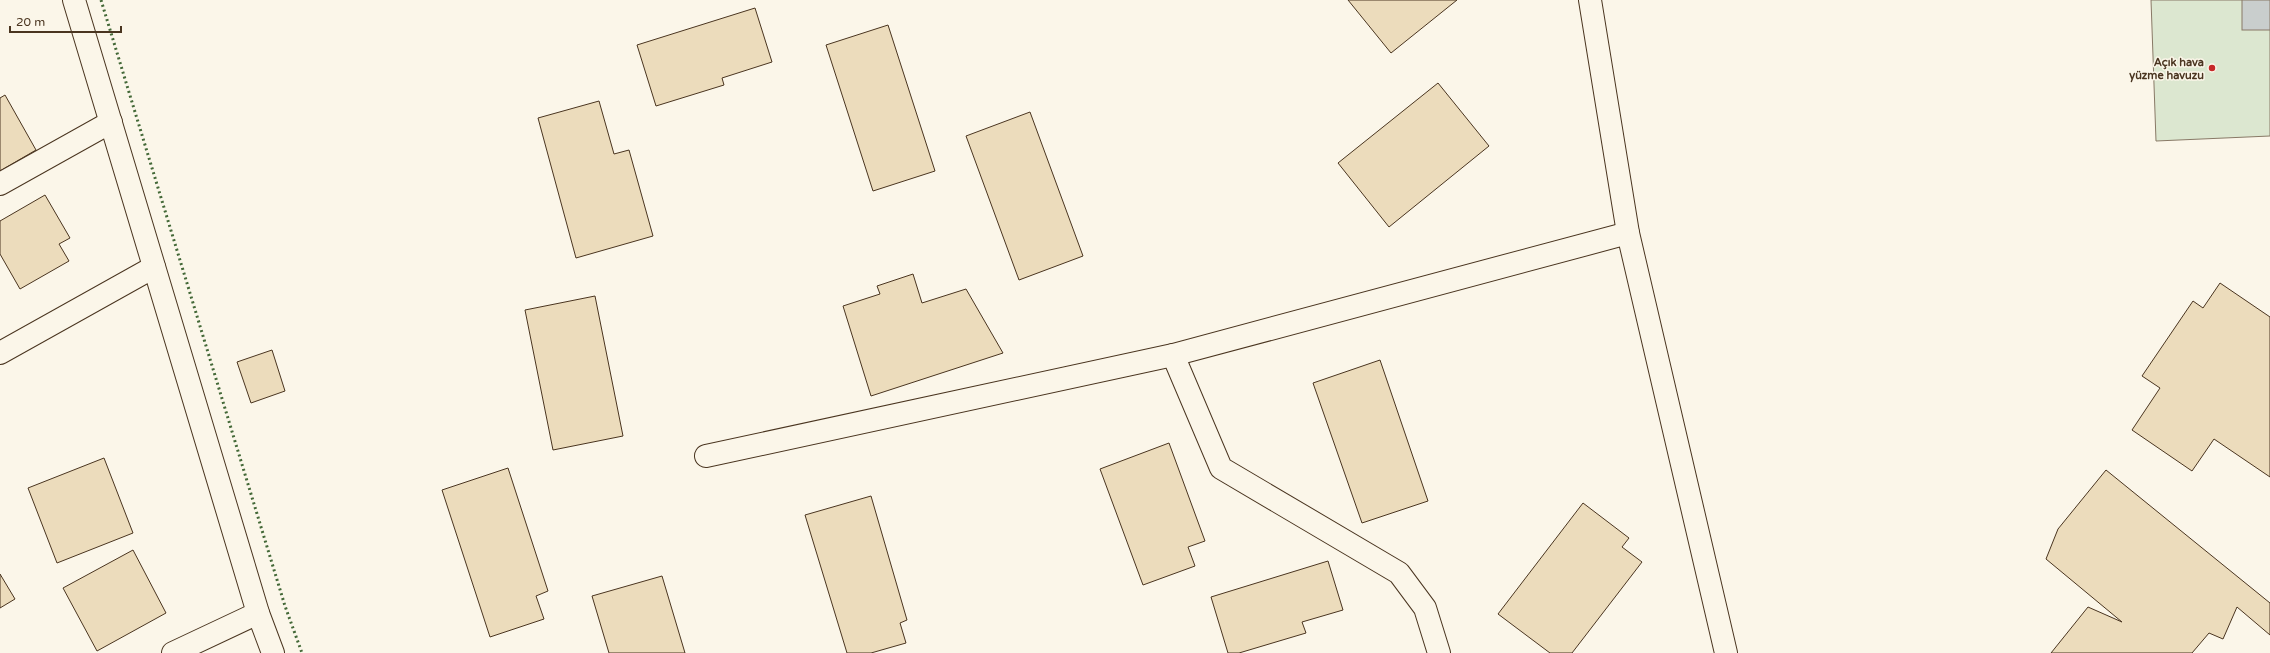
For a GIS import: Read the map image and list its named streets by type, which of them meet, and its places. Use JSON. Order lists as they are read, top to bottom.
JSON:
{
  "places": ["Açık hava yüzme havuzu"],
  "scale_bar": "20 m"
}
